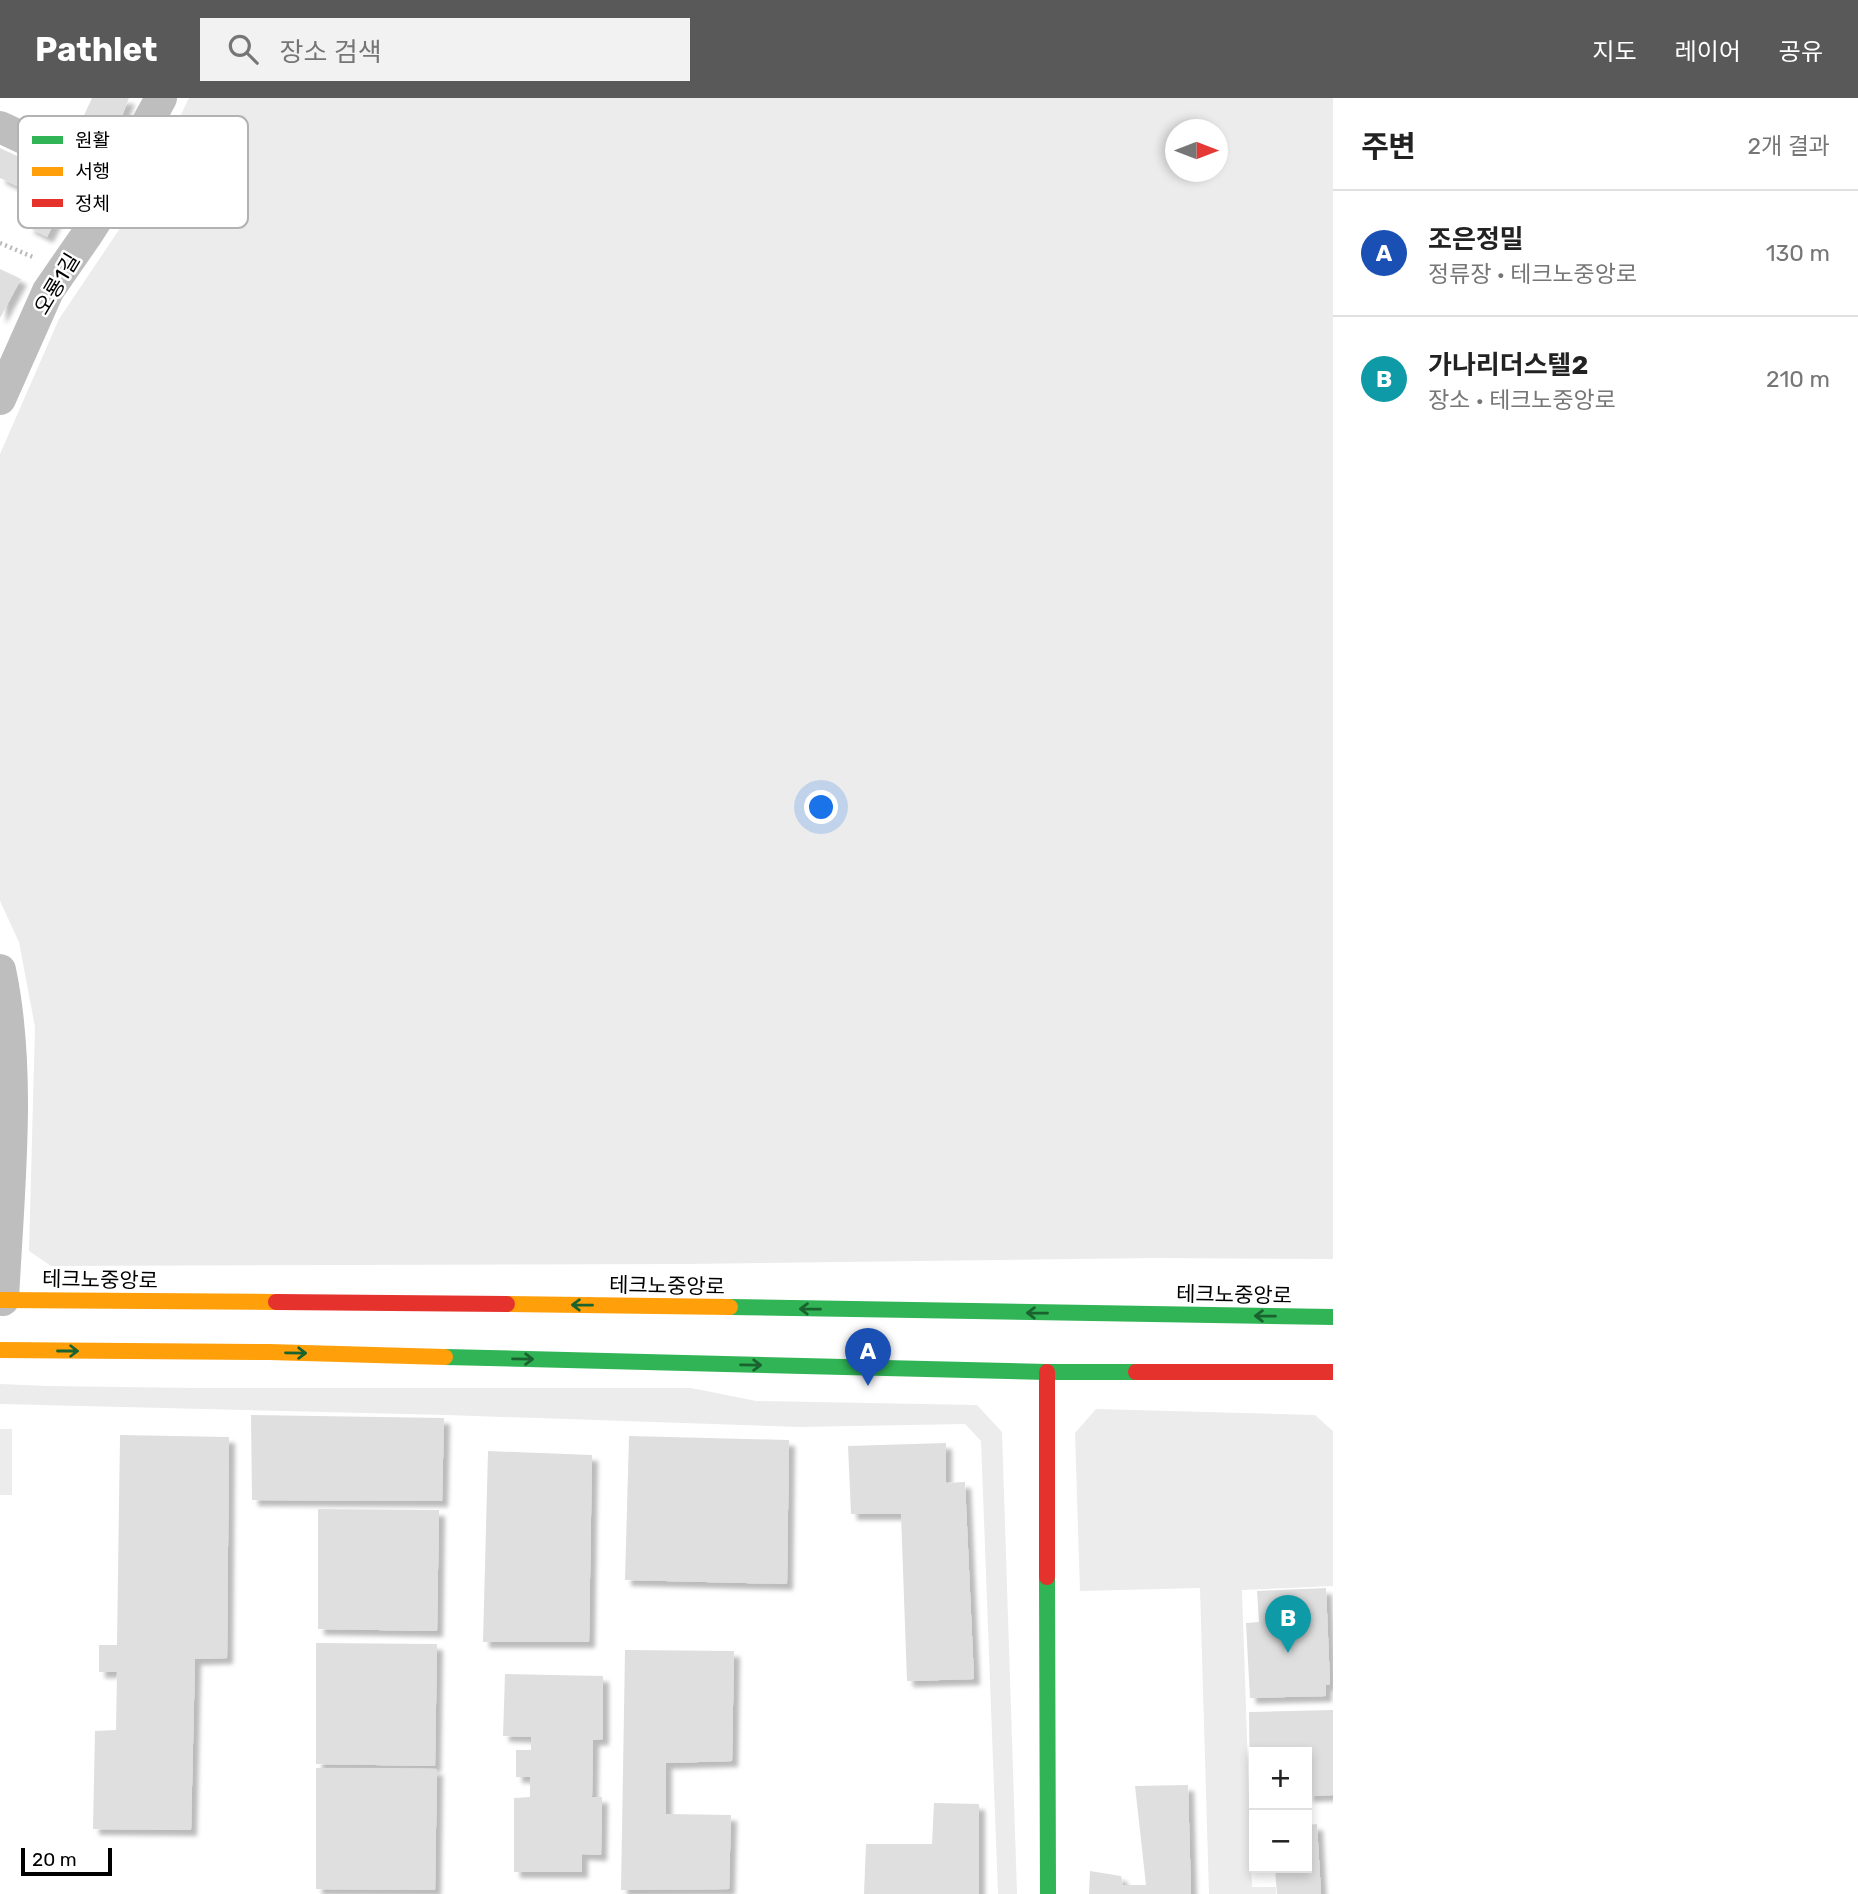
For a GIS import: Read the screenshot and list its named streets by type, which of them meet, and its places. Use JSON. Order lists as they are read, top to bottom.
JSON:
{
  "streets": {
    "main road": ["테크노중앙로"],
    "street": ["오룡1길"]
  },
  "legend": ["원활", "서행", "정체"],
  "scale_bar": "20 m",
  "north": "right",
  "page": {
    "header": "Pathlet",
    "search": "장소 검색",
    "nav": ["지도", "레이어", "공유"],
    "heading": ["주변", "2개 결과"],
    "list": [
      {
        "mark": "A",
        "name": "조은정밀",
        "note": "정류장 · 테크노중앙로",
        "value": "130 m"
      },
      {
        "mark": "B",
        "name": "가나리더스텔2",
        "note": "장소 · 테크노중앙로",
        "value": "210 m"
      }
    ],
    "pins": ["A", "B"],
    "map_buttons": ["+", "−"],
    "scale": "20 m"
  }
}
